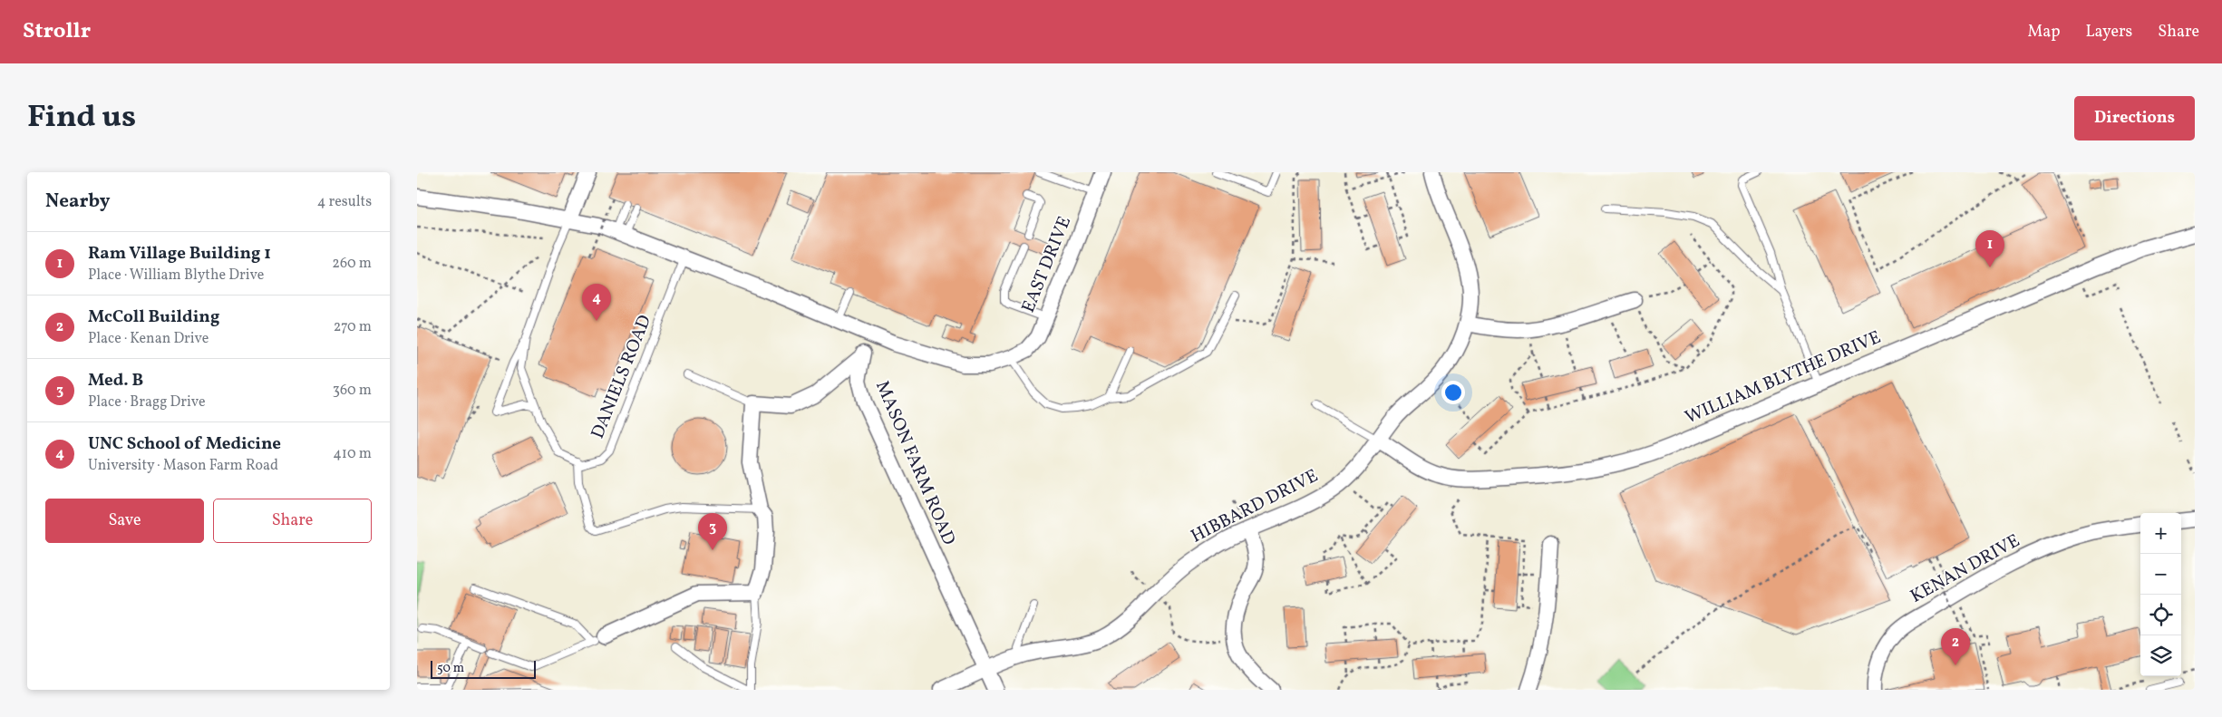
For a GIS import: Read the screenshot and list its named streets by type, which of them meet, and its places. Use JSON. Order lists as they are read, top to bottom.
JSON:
{
  "streets": {
    "street": [
      "EAST DRIVE",
      "WILLIAM BLYTHE DRIVE",
      "MASON FARM ROAD",
      "HIBBARD DRIVE",
      "KENAN DRIVE"
    ],
    "lane": ["DANIELS ROAD"]
  },
  "crossings": [
    ["EAST DRIVE", "MASON FARM ROAD"],
    ["WILLIAM BLYTHE DRIVE", "HIBBARD DRIVE"],
    ["MASON FARM ROAD", "HIBBARD DRIVE"]
  ],
  "scale_bar": "50 m",
  "page": {
    "header": "Strollr",
    "nav": ["Map", "Layers", "Share"],
    "title": "Find us",
    "buttons": [
      "Directions",
      ["Save", "Share"]
    ],
    "heading": ["Nearby", "4 results"],
    "pins": [
      "1",
      "4",
      "3",
      "2"
    ],
    "list": [
      {
        "mark": "1",
        "name": "Ram Village Building 1",
        "note": "Place · William Blythe Drive",
        "value": "260 m"
      },
      {
        "mark": "2",
        "name": "McColl Building",
        "note": "Place · Kenan Drive",
        "value": "270 m"
      },
      {
        "mark": "3",
        "name": "Med. B",
        "note": "Place · Bragg Drive",
        "value": "360 m"
      },
      {
        "mark": "4",
        "name": "UNC School of Medicine",
        "note": "University · Mason Farm Road",
        "value": "410 m"
      }
    ],
    "map_buttons": ["+", "−"],
    "scale": "50 m"
  }
}
